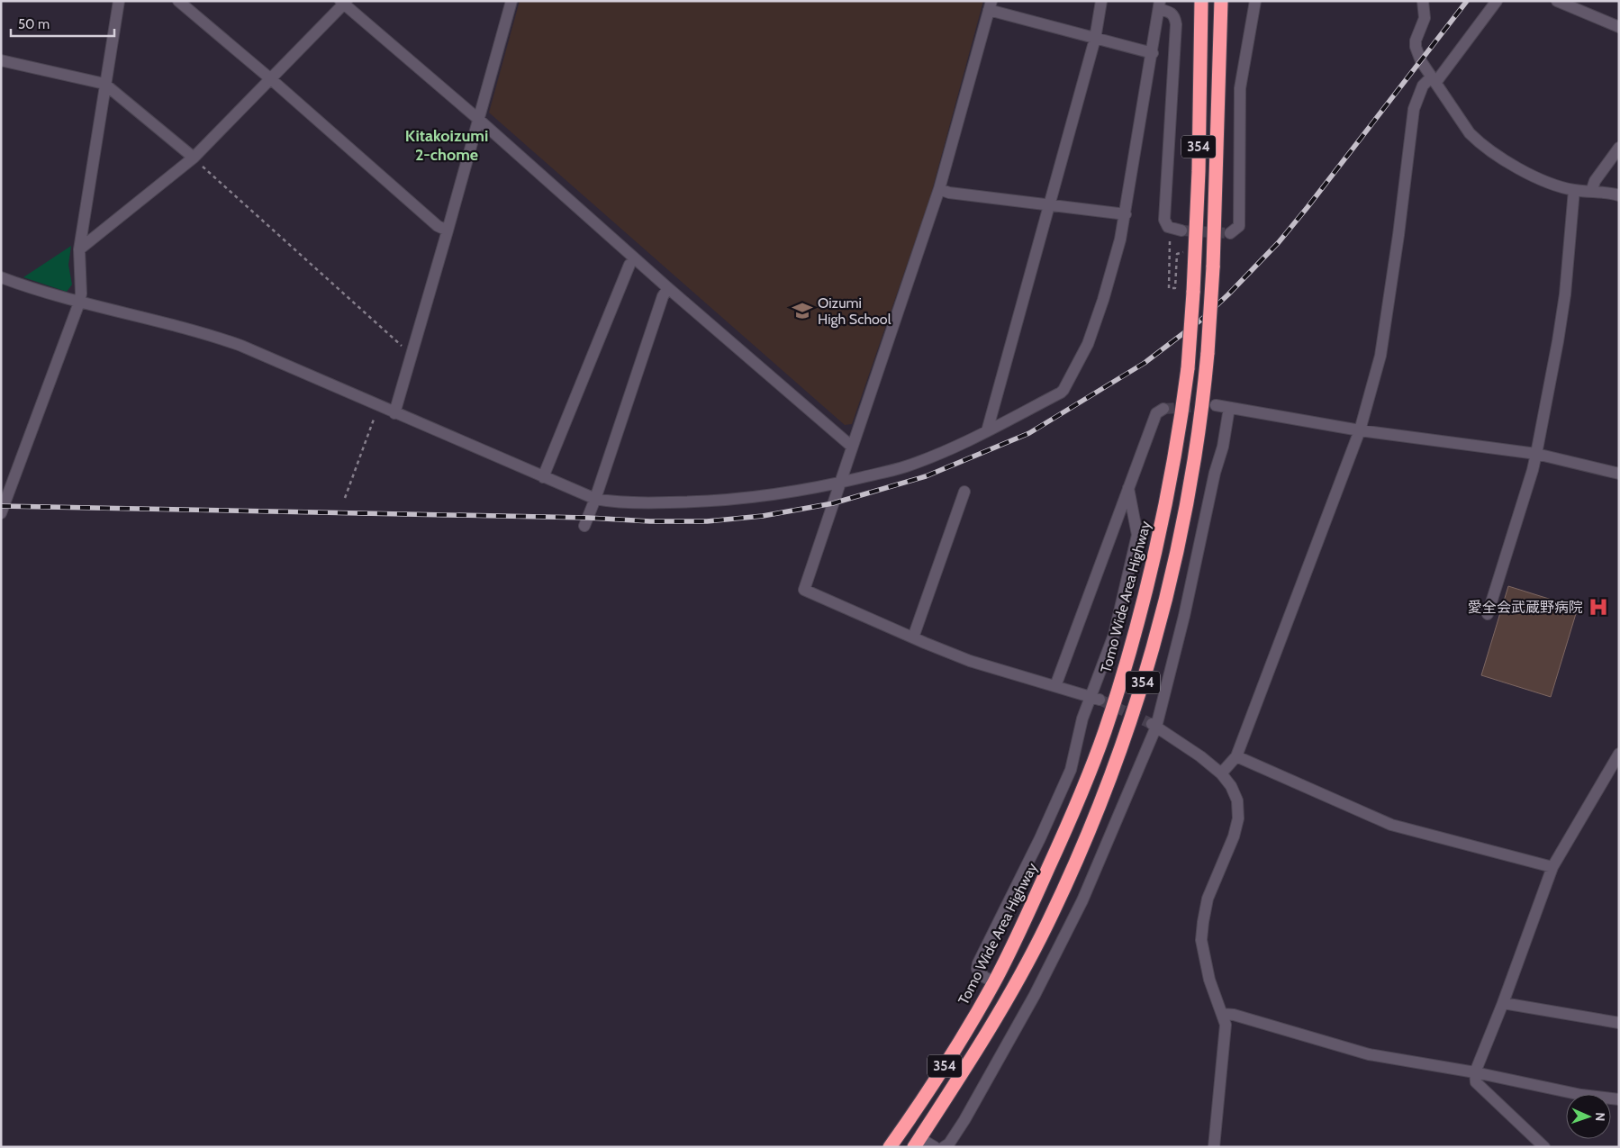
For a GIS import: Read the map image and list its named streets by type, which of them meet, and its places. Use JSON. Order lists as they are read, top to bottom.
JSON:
{
  "streets": {
    "highway": ["354", "Tomo Wide Area Highway"]
  },
  "districts": ["Kitakoizumi 2-chome"],
  "places": {
    "school or university": ["Oizumi High School"],
    "hospital": ["愛全会武蔵野病院"]
  },
  "scale_bar": "50 m",
  "north": "right"
}
